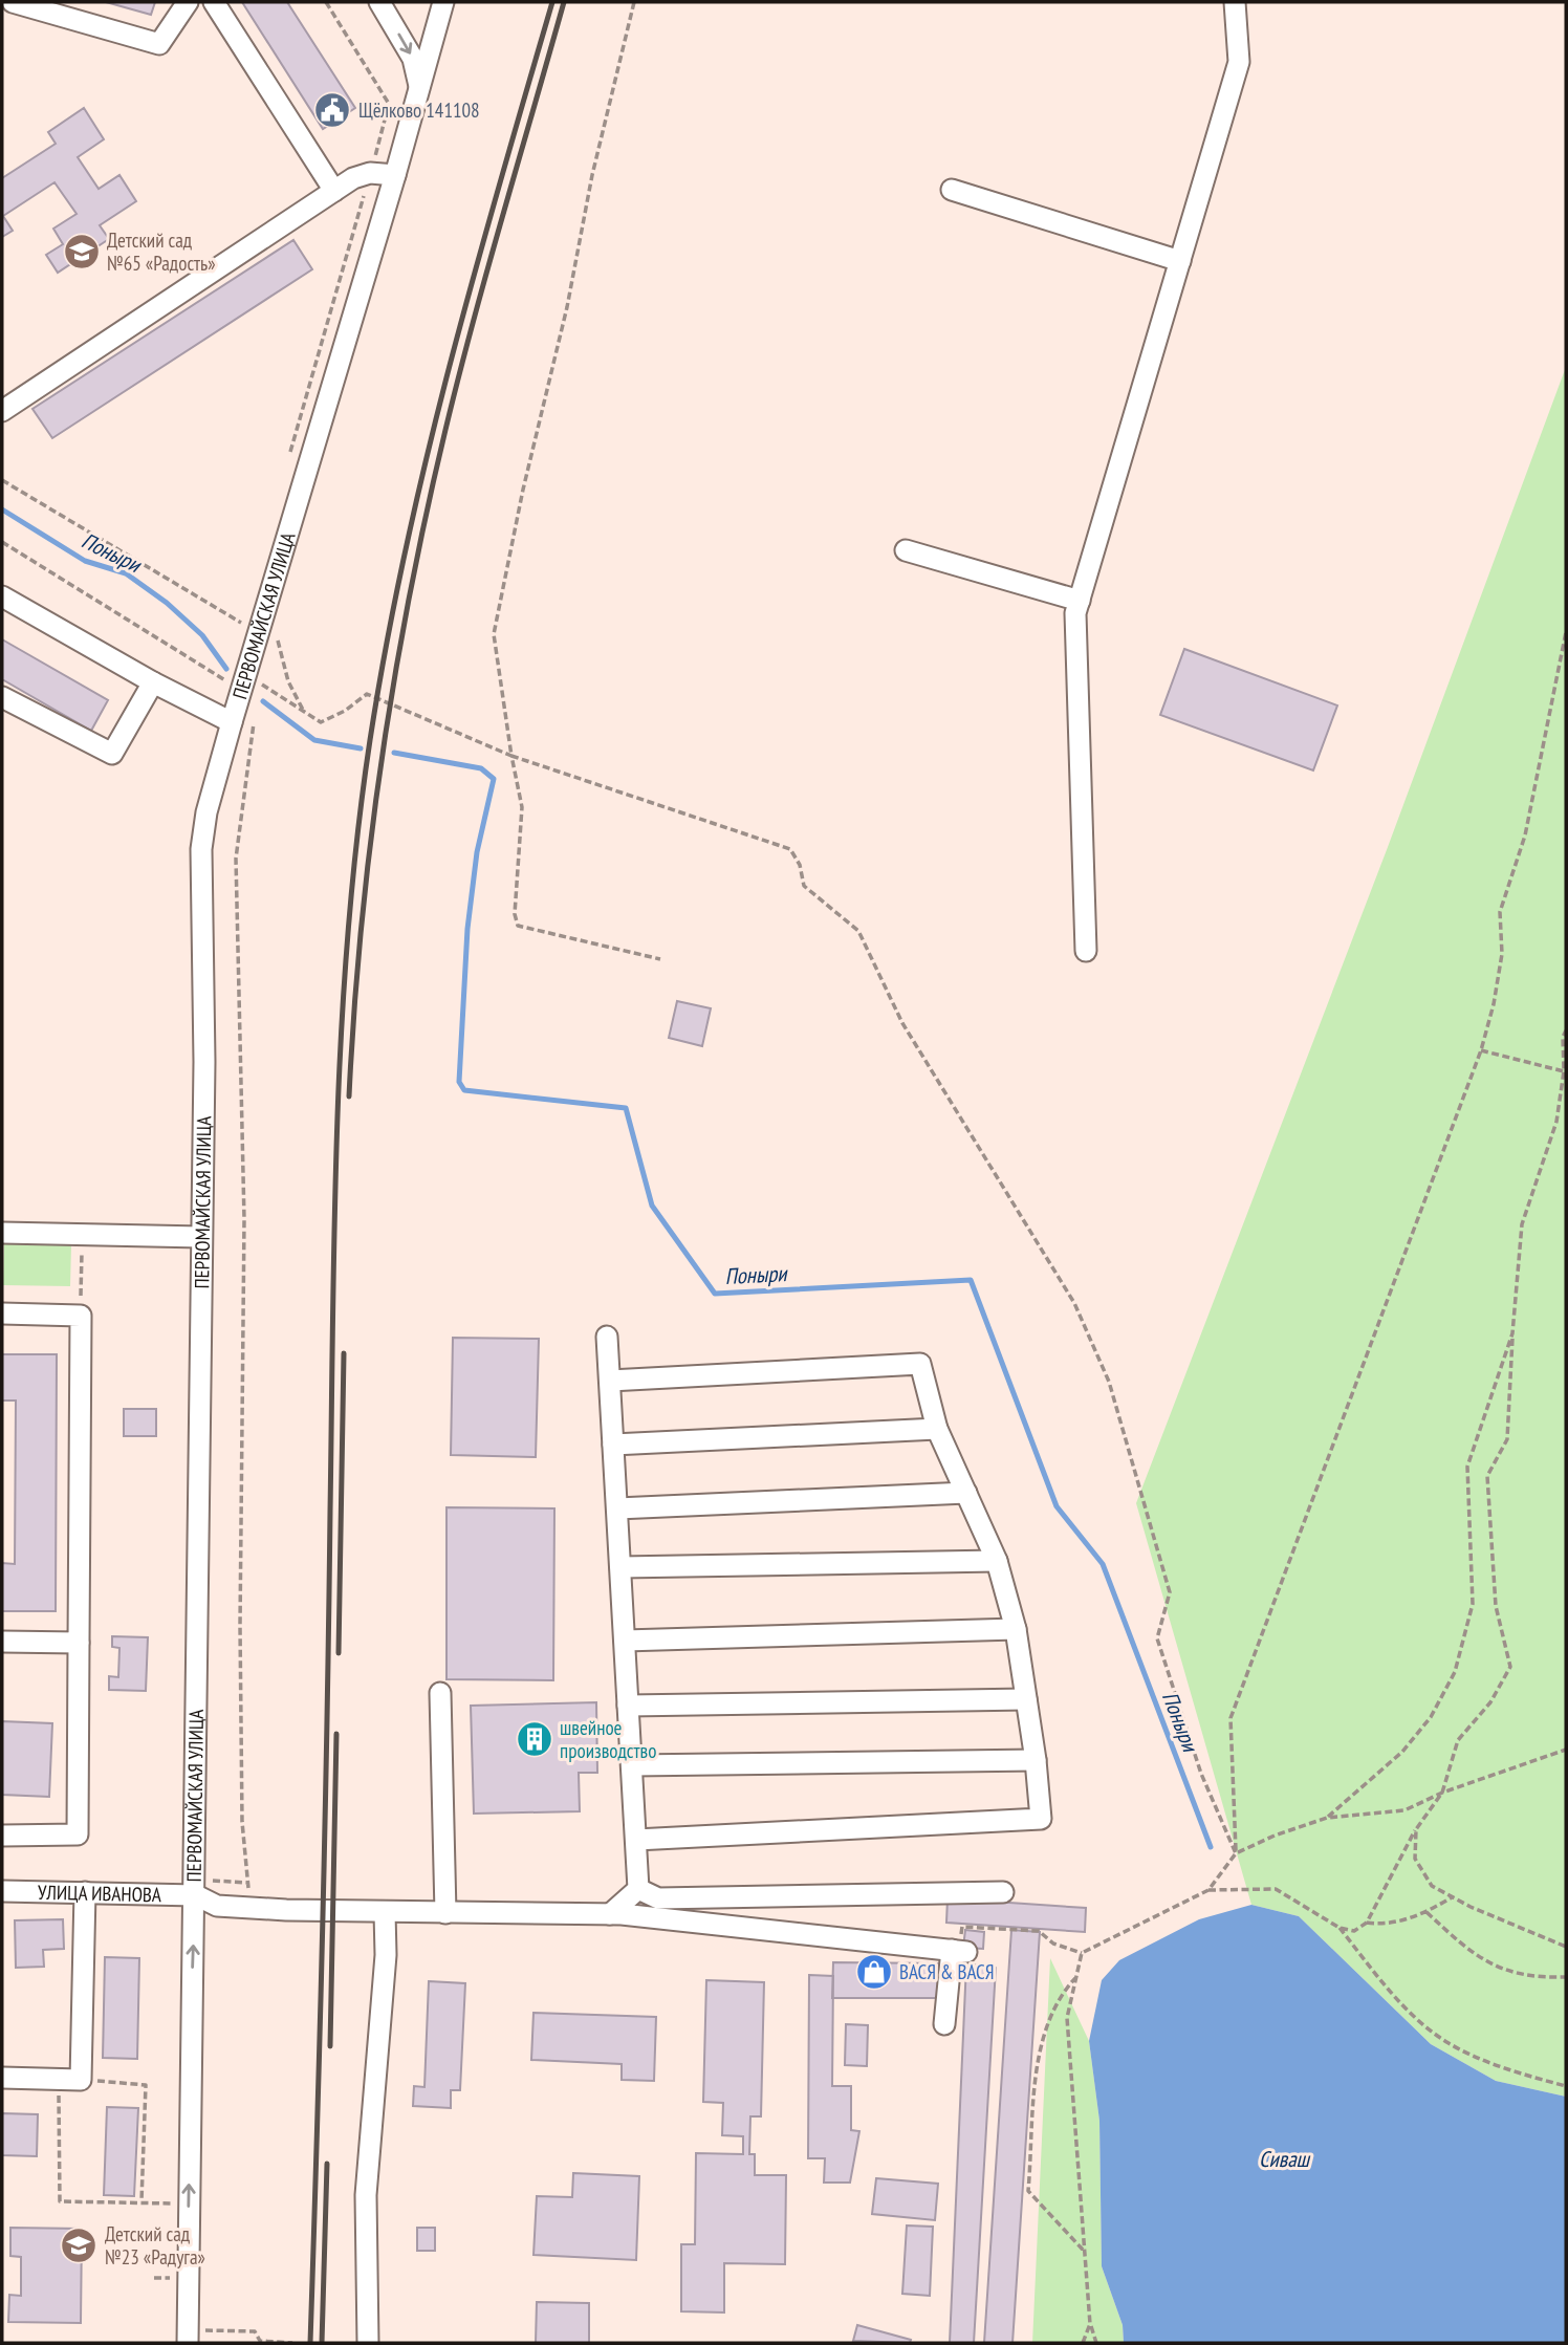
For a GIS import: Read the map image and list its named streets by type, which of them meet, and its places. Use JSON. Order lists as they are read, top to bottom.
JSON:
{
  "streets": {
    "street": ["ПЕРВОМАЙСКАЯ УЛИЦА", "УЛИЦА ИВАНОВА"]
  },
  "crossings": [
    ["ПЕРВОМАЙСКАЯ УЛИЦА", "УЛИЦА ИВАНОВА"]
  ],
  "water": ["Поныри", "Сиваш"],
  "places": {
    "public building": ["Щёлково 141108"],
    "school or university": ["Детский сад №65 «Радость»", "Детский сад №23 «Радуга»"],
    "building": ["швейное производство"],
    "shop": ["ВАСЯ & ВАСЯ"]
  }
}
